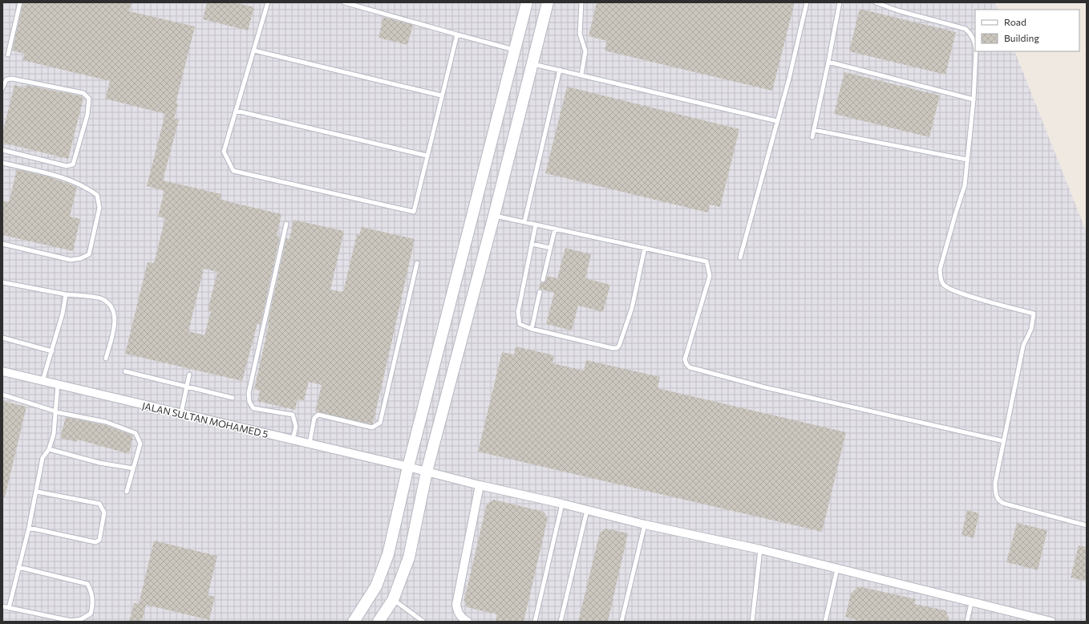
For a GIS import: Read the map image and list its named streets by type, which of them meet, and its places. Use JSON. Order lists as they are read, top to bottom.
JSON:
{
  "streets": {
    "street": ["JALAN SULTAN MOHAMED 5"]
  },
  "legend": ["Road", "Building"]
}
